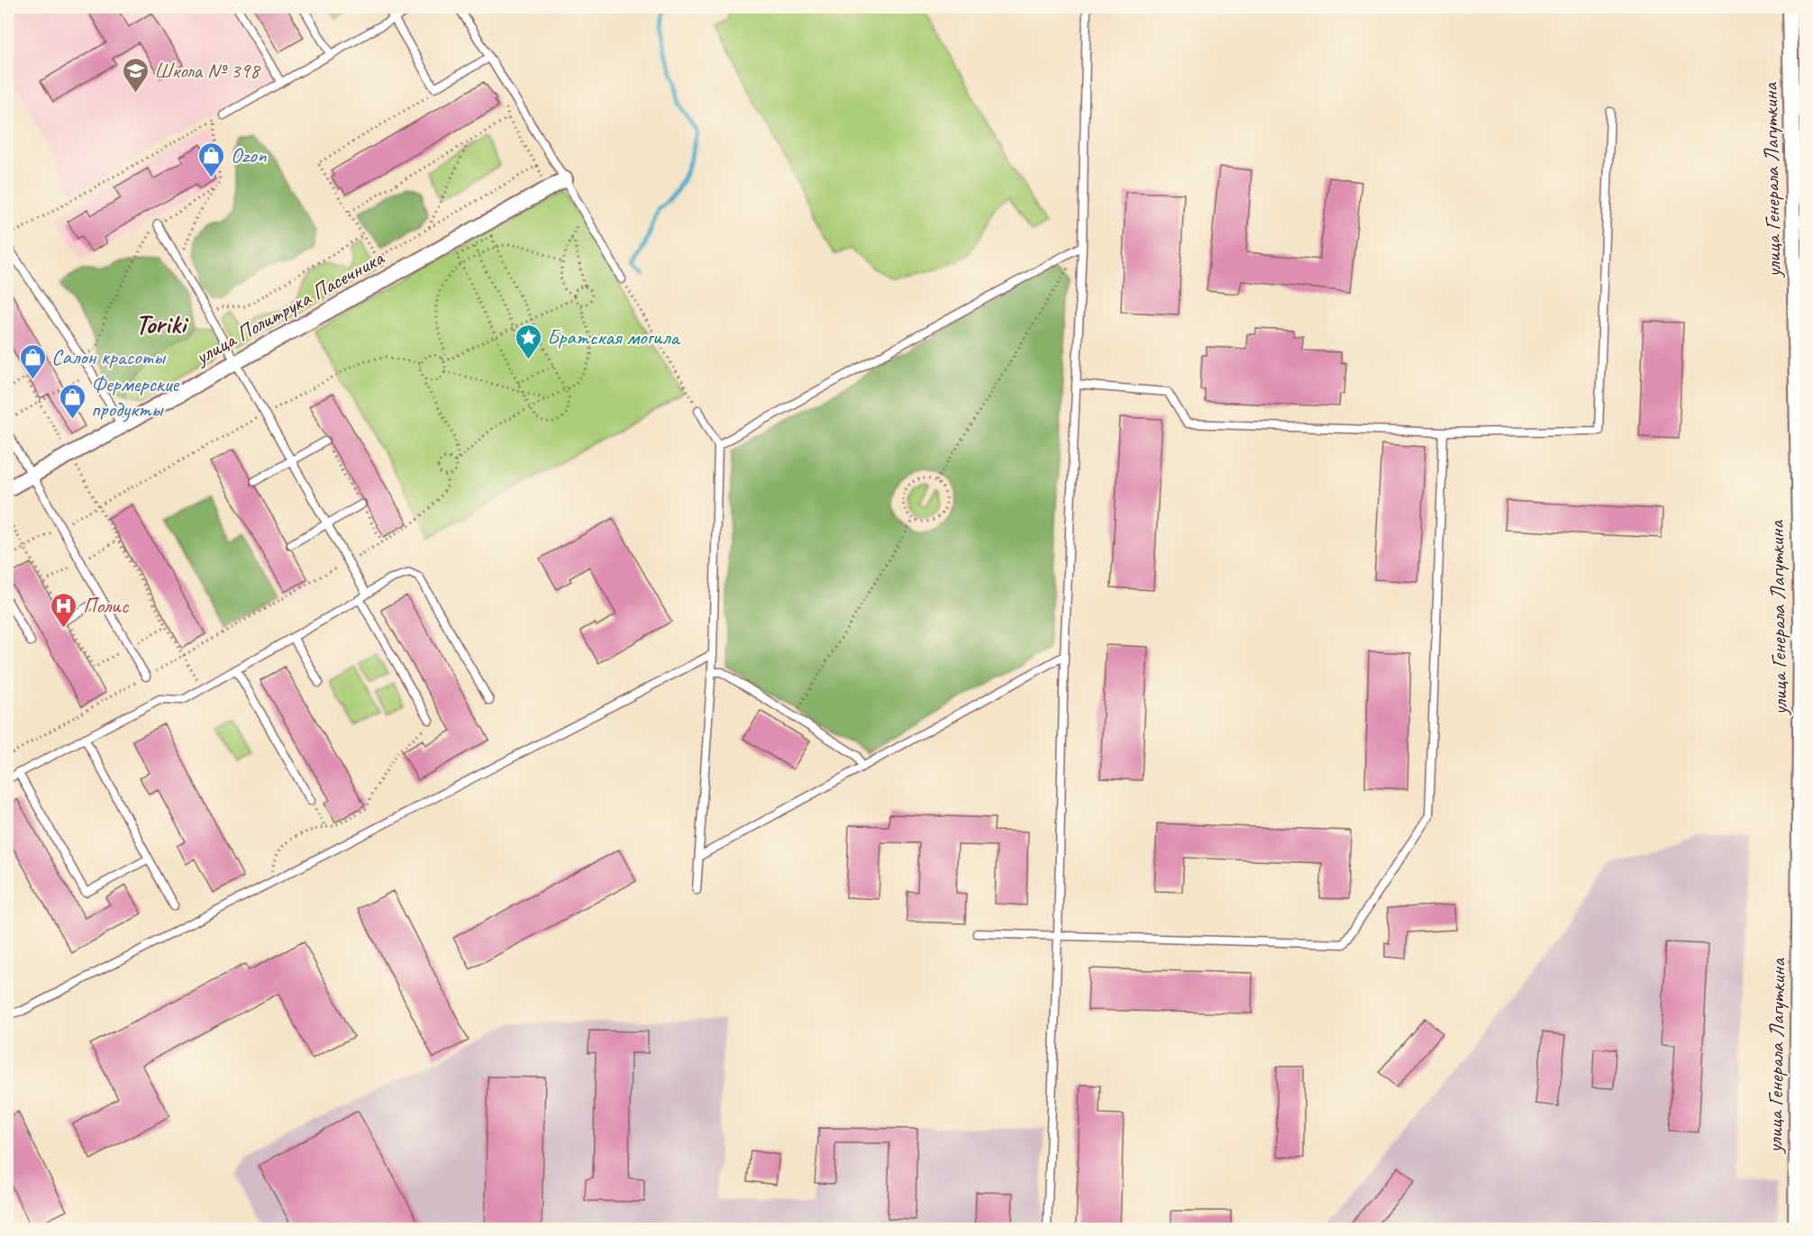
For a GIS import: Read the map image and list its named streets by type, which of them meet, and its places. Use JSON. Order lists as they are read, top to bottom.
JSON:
{
  "streets": {
    "street": ["улица Генерала Лагуткина", "улица Политрука Пасечника"]
  },
  "districts": ["Toriki"],
  "places": {
    "school or university": ["Школа № 398"],
    "shop": ["Ozon", "Салон красоты", "Фермерские продукты"],
    "place": ["Братская могила"],
    "hospital": ["Полис"]
  }
}
